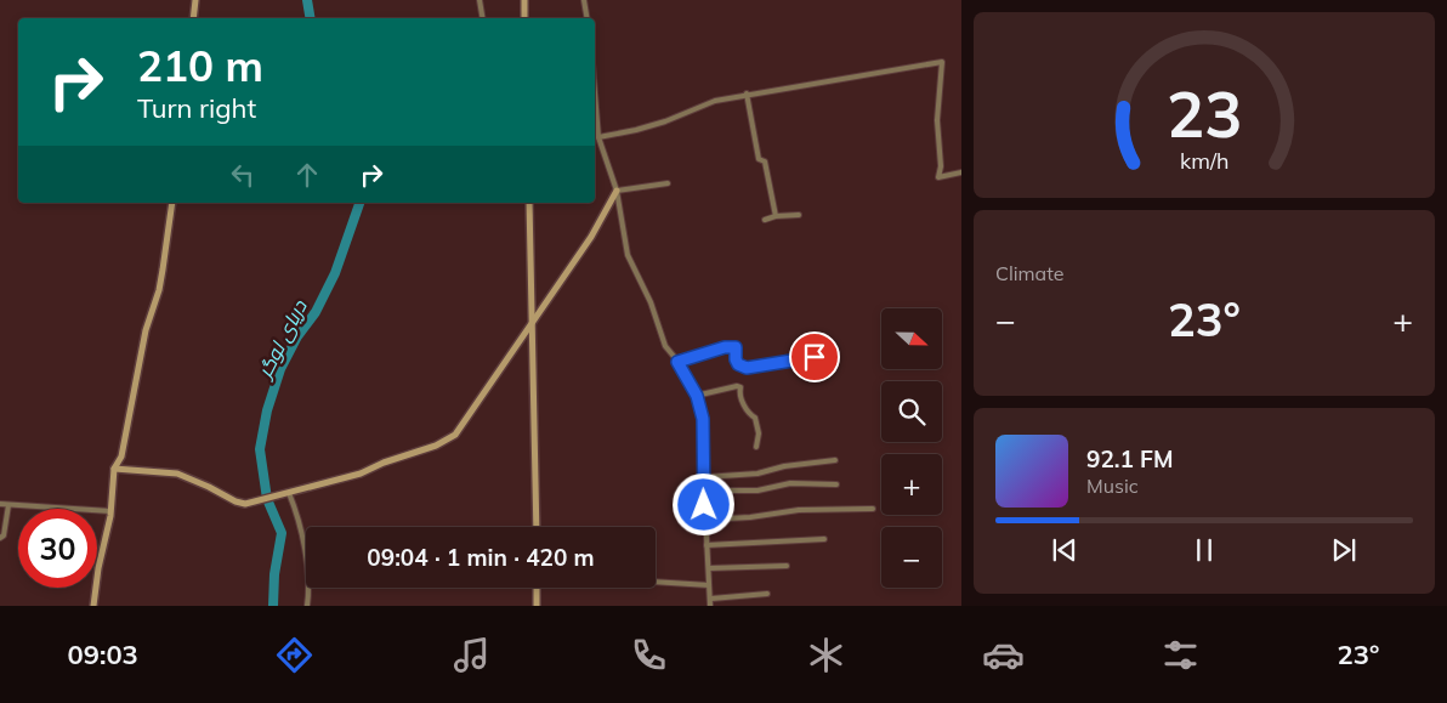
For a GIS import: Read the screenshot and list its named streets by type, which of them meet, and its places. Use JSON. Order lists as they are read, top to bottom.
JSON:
{
  "water": ["دریای لوگر"],
  "north": "right",
  "page": {
    "turn": ["210 m", "Turn right"],
    "tile": "Climate",
    "heat": ["−", "23°", "+"],
    "map_buttons": ["+", "−"],
    "song": ["92.1 FM", "Music"],
    "limit": "30",
    "trip": "09:04 · 1 min · 420 m",
    "tabs": ["09:03", "23°"],
    "gauge": ["23", "km/h"]
  }
}
